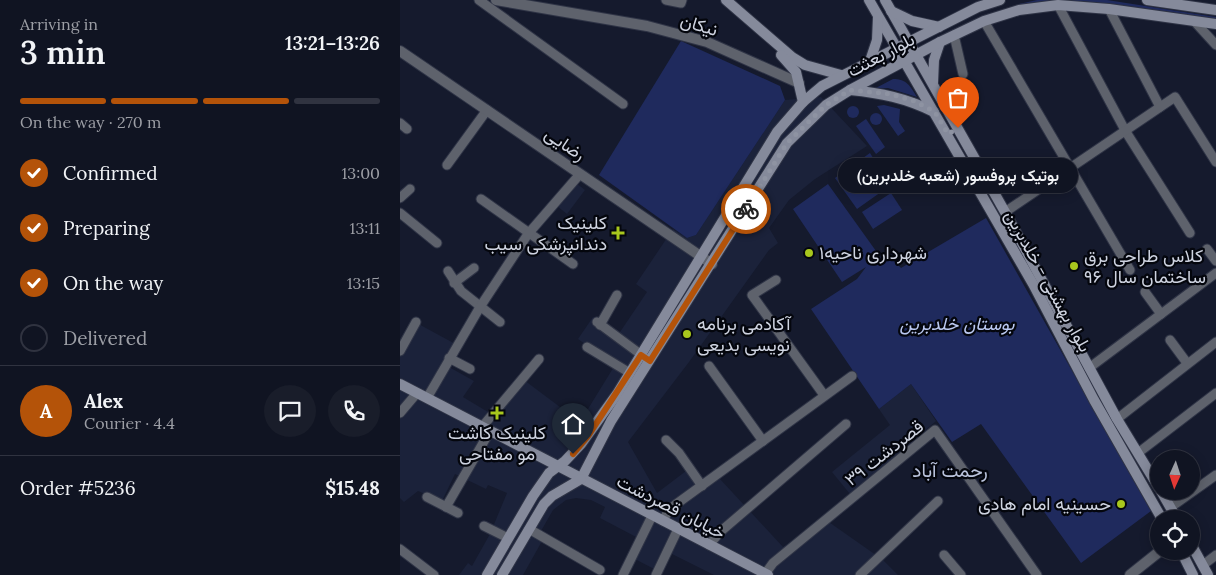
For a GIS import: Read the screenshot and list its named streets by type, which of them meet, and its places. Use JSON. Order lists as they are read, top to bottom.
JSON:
{
  "streets": {
    "main road": ["بلوار بعثت", "بلوار بهشتی - خلدبرین", "خیابان قصردشت"],
    "street": ["نیکان", "رضایی", "قصردشت ۳۹"]
  },
  "crossings": [
    ["بلوار بعثت", "رضایی"],
    ["بلوار بعثت", "بلوار بهشتی - خلدبرین"],
    ["بلوار بعثت", "خیابان قصردشت"],
    ["قصردشت ۳۹", "خیابان قصردشت"]
  ],
  "districts": ["رحمت آباد"],
  "parks": ["بوستان خلدبرین"],
  "places": {
    "other": [
      "بوتیک پروفسور (شعبه خلدبرین)",
      "شهرداری ناحیه۱",
      "کلاس طراحی برق ساختمان سال ۹۶",
      "آکادمی برنامه نویسی بدیعی",
      "حسینیه امام هادی"
    ],
    "health": ["کلینیک دندانپزشکی سیب", "کلینیک کاشت مو مفتاحی"]
  },
  "north": "bottom",
  "page": {
    "heading": ["3 min", "Arriving in", "13:21–13:26"],
    "panel": [
      "Alex",
      "Courier · 4.4",
      "Order #5236",
      "$15.48"
    ],
    "bar": "On the way · 270 m",
    "list": [
      ["Confirmed", "13:00"],
      ["Preparing", "13:11"],
      ["On the way", "13:15"],
      "Delivered"
    ],
    "bubble": "بوتیک پروفسور (شعبه خلدبرین)",
    "round": "A"
  }
}
